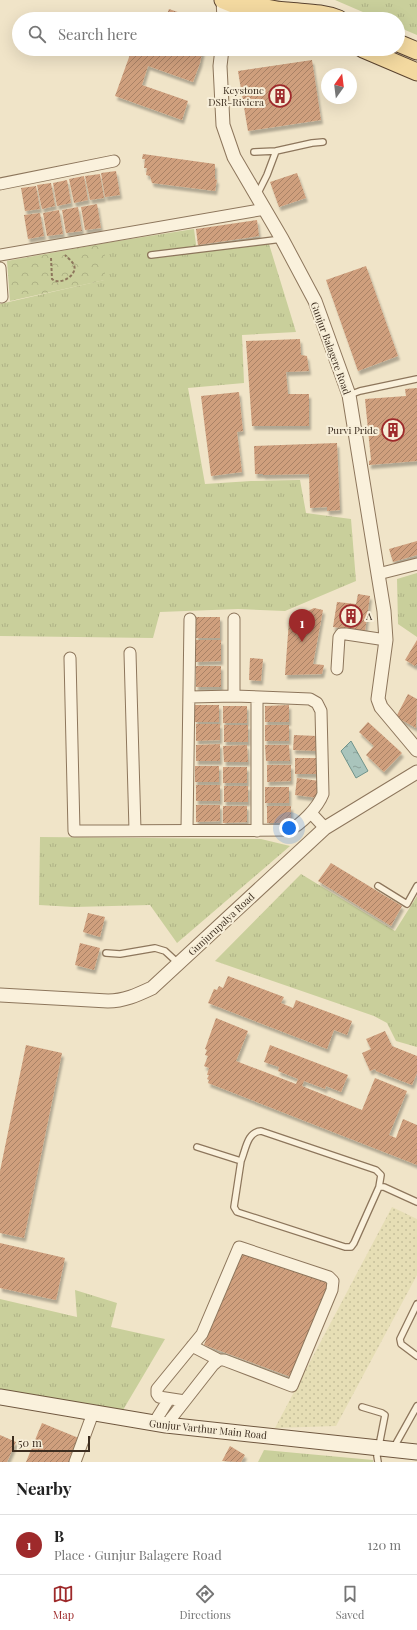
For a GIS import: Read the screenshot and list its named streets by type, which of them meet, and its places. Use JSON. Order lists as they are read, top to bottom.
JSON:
{
  "streets": {
    "main road": ["Gunjur Varthur Main Road"],
    "street": ["Gunjur Balagere Road", "Gunjurupalya Road"]
  },
  "places": {
    "building": ["Keystone DSR-Riviera", "Purvi Pride", "A"]
  },
  "scale_bar": "50 m",
  "north": "top",
  "page": {
    "search": "Search here",
    "pins": "1",
    "scale": "50 m",
    "heading": "Nearby",
    "list": [
      {
        "mark": "1",
        "name": "B",
        "note": "Place · Gunjur Balagere Road",
        "value": "120 m"
      }
    ],
    "nav": ["Map", "Directions", "Saved"]
  }
}
